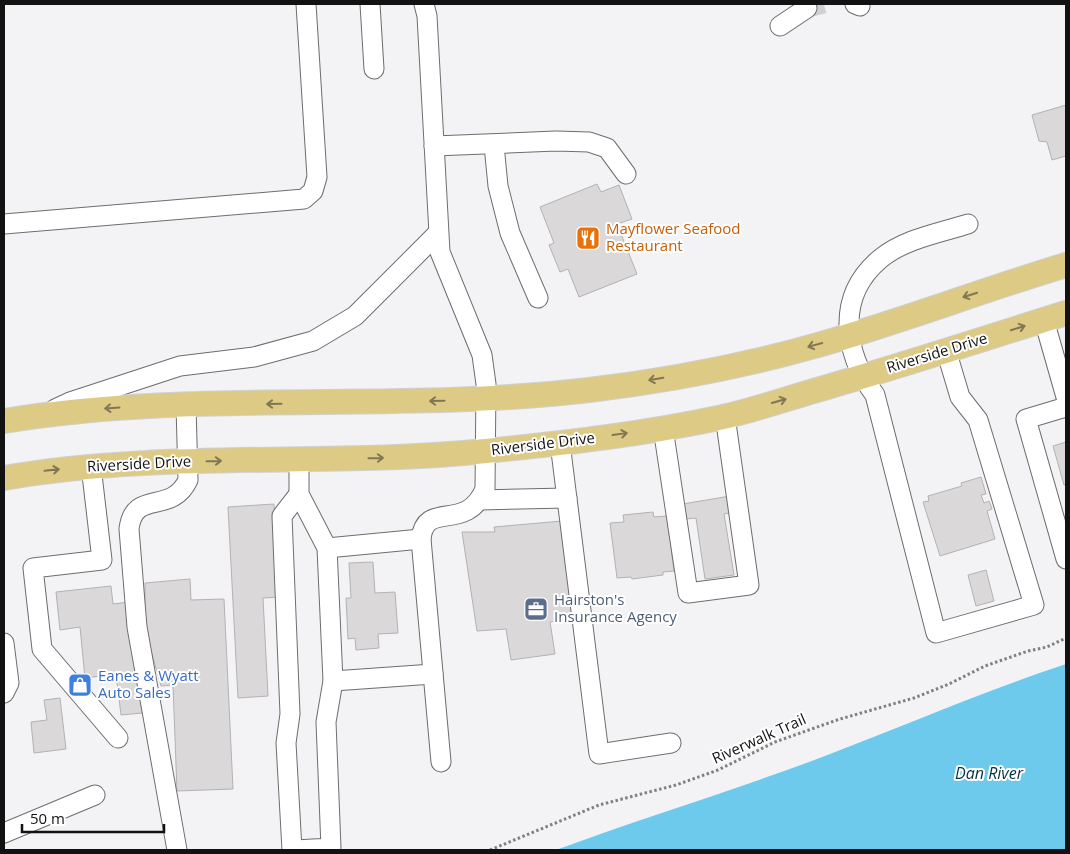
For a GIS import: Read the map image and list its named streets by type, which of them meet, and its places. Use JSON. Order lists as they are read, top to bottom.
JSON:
{
  "streets": {
    "main road": ["Riverside Drive"],
    "path": ["Riverwalk Trail"]
  },
  "water": ["Dan River"],
  "places": {
    "restaurant": ["Mayflower Seafood Restaurant"],
    "office": ["Hairston's Insurance Agency"],
    "shop": ["Eanes & Wyatt Auto Sales"]
  },
  "scale_bar": "50 m"
}
